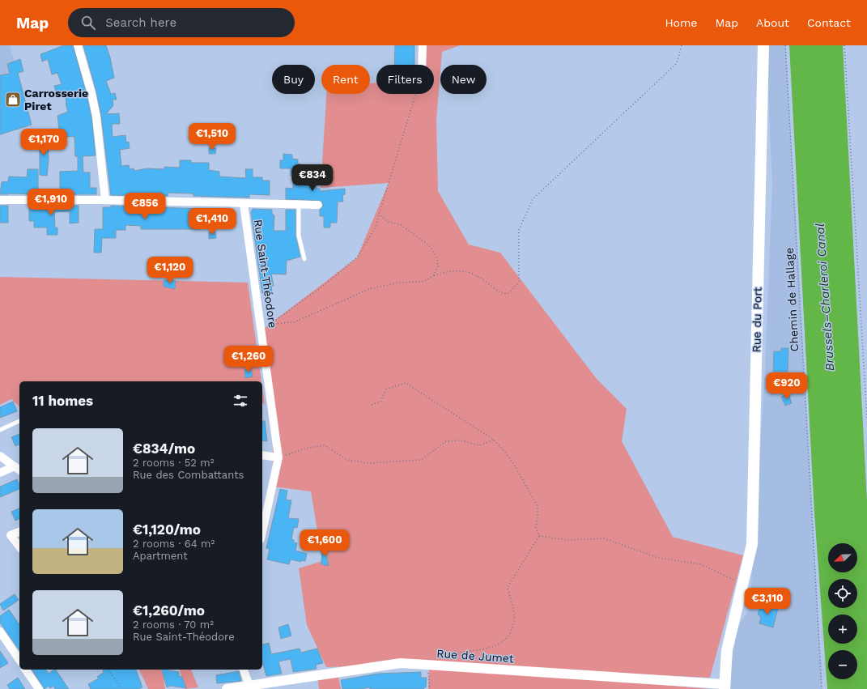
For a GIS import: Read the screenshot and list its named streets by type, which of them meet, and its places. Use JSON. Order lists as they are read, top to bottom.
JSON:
{
  "streets": {
    "main road": ["Rue du Port"],
    "street": ["Rue Saint-Théodore", "Rue de Jumet"],
    "path": ["Chemin de Hallage"]
  },
  "crossings": [
    ["Rue du Port", "Rue de Jumet"]
  ],
  "water": ["Brussels–Charleroi Canal"],
  "places": {
    "shop": ["Carrosserie Piret"]
  },
  "north": "bottom left",
  "page": {
    "header": "Map",
    "search": "Search here",
    "nav": [
      "Home",
      "Map",
      "About",
      "Contact"
    ],
    "chip": [
      "Buy",
      "Rent",
      "Filters",
      "New"
    ],
    "price": [
      "€1,510",
      "€1,170",
      "€834",
      "€1,910",
      "€856",
      "€1,410",
      "€1,120",
      "€1,260",
      "€920",
      "€1,600",
      "€3,110"
    ],
    "heading": "11 homes",
    "list": [
      {
        "name": "€834/mo",
        "note": "2 rooms · 52 m² · Rue des Combattants"
      },
      {
        "name": "€1,120/mo",
        "note": "2 rooms · 64 m² · Apartment"
      },
      {
        "name": "€1,260/mo",
        "note": "2 rooms · 70 m² · Rue Saint-Théodore"
      }
    ],
    "map_buttons": ["+", "−"]
  }
}
